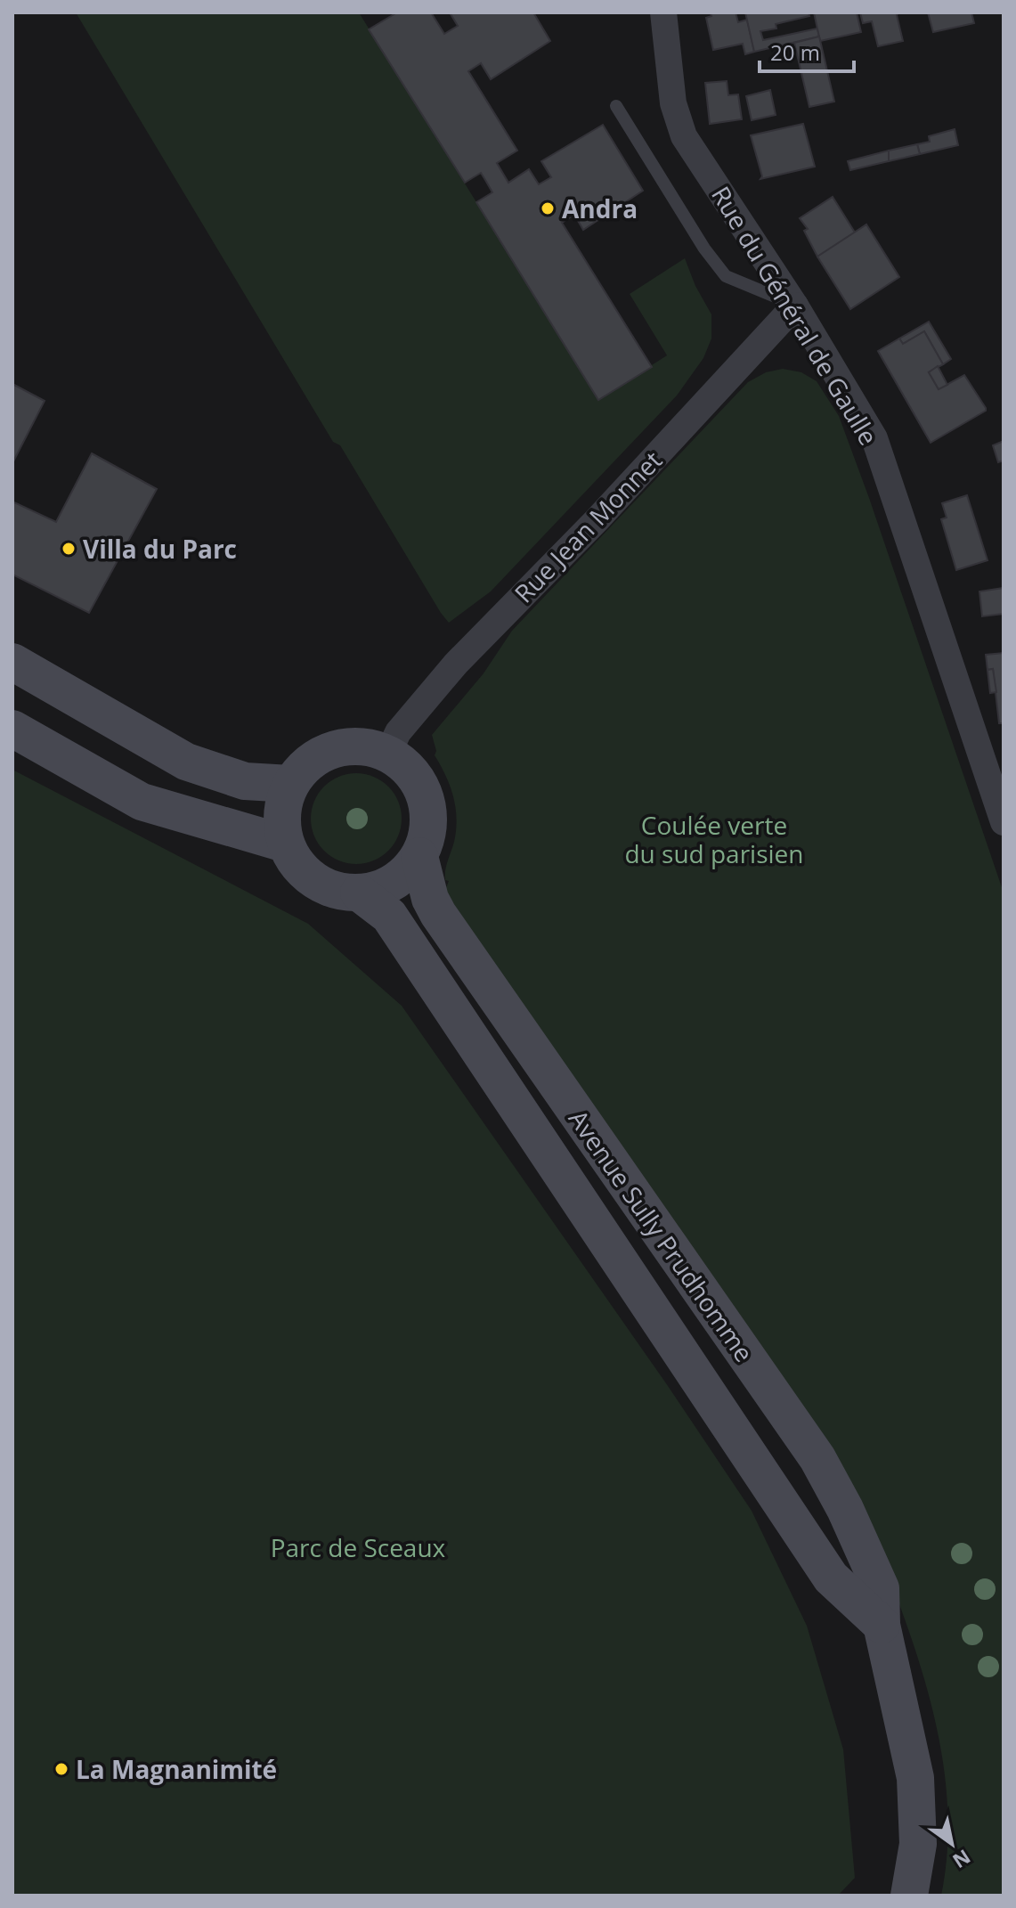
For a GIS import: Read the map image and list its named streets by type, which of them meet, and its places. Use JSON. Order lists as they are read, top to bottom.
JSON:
{
  "streets": {
    "main road": ["Avenue Sully Prudhomme"],
    "street": ["Rue du Général de Gaulle", "Rue Jean Monnet"]
  },
  "crossings": [
    ["Rue du Général de Gaulle", "Rue Jean Monnet"],
    ["Rue Jean Monnet", "Avenue Sully Prudhomme"]
  ],
  "parks": ["Coulée verte du sud parisien", "Parc de Sceaux"],
  "places": ["Andra", "Villa du Parc", "La Magnanimité"],
  "scale_bar": "20 m",
  "north": "bottom right"
}
